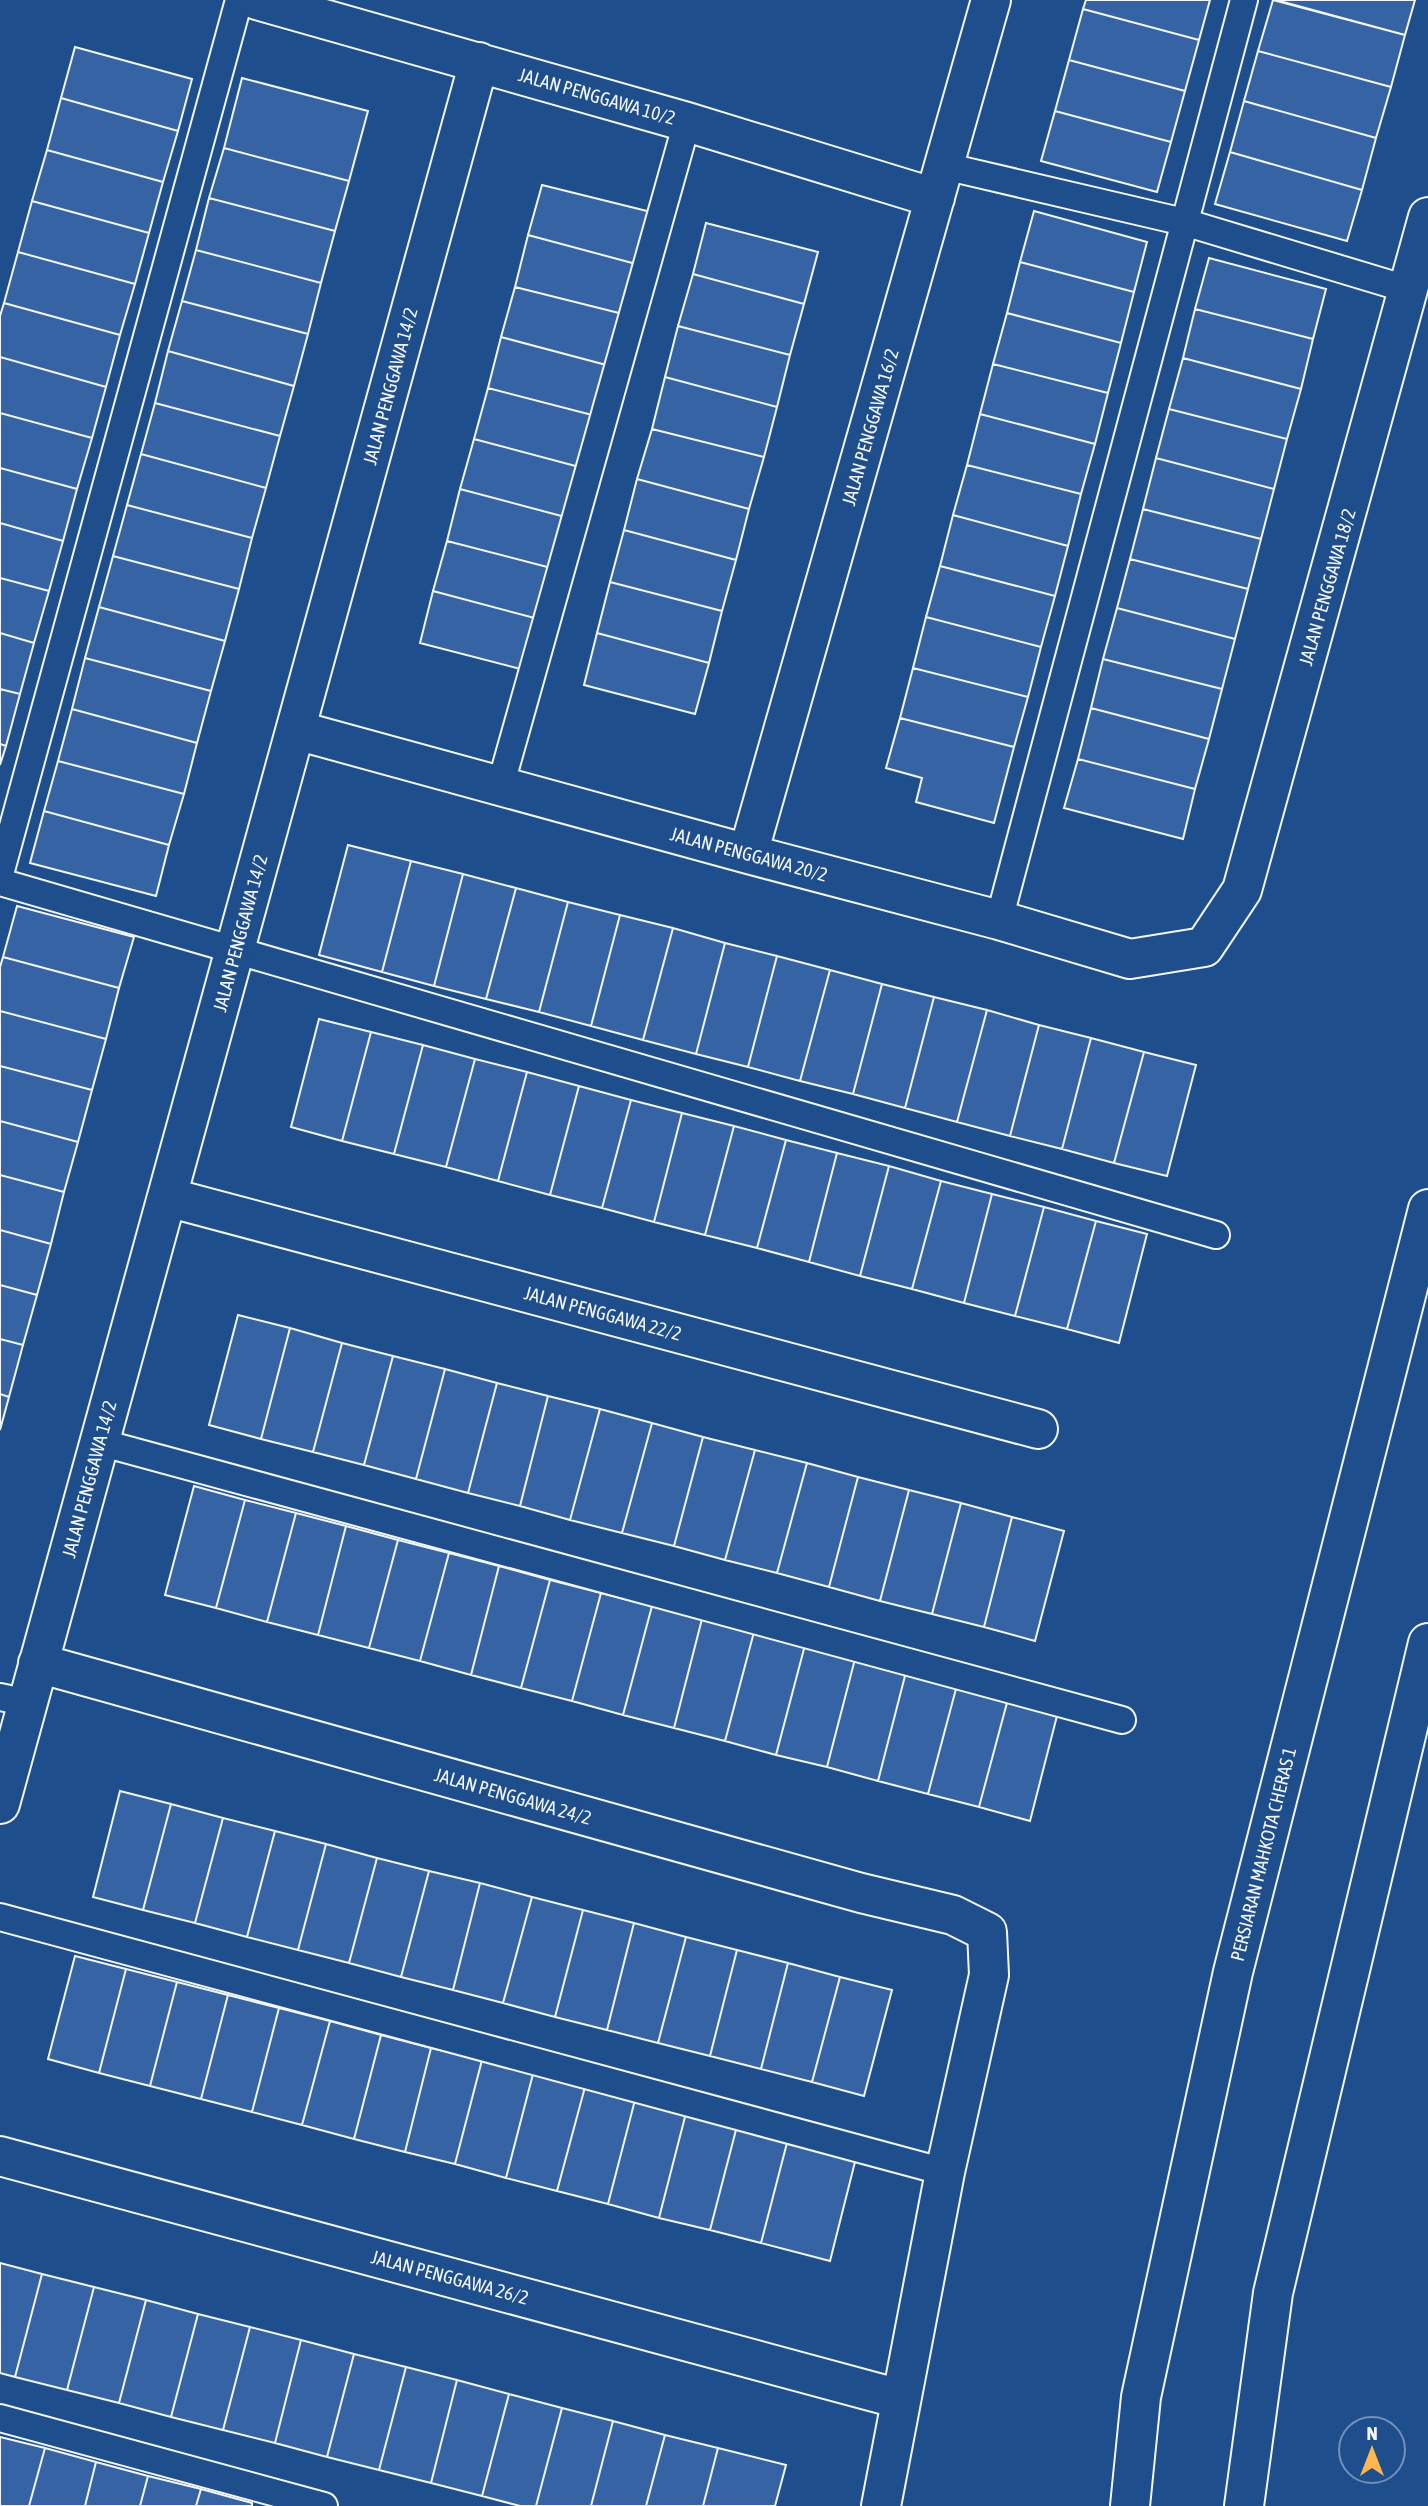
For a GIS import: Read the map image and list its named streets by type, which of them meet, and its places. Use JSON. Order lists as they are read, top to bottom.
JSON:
{
  "streets": {
    "street": [
      "JALAN PENGGAWA 10/2",
      "JALAN PENGGAWA 14/2",
      "JALAN PENGGAWA 16/2",
      "JALAN PENGGAWA 18/2",
      "JALAN PENGGAWA 20/2",
      "JALAN PENGGAWA 22/2",
      "JALAN PENGGAWA 24/2",
      "PERSIARAN MAHKOTA CHERAS 1",
      "JALAN PENGGAWA 26/2"
    ]
  },
  "crossings": [
    ["JALAN PENGGAWA 10/2", "JALAN PENGGAWA 14/2"],
    ["JALAN PENGGAWA 10/2", "JALAN PENGGAWA 16/2"],
    ["JALAN PENGGAWA 14/2", "JALAN PENGGAWA 20/2"],
    ["JALAN PENGGAWA 14/2", "JALAN PENGGAWA 22/2"],
    ["JALAN PENGGAWA 14/2", "JALAN PENGGAWA 24/2"],
    ["JALAN PENGGAWA 16/2", "JALAN PENGGAWA 20/2"],
    ["JALAN PENGGAWA 18/2", "JALAN PENGGAWA 20/2"]
  ],
  "north": "top"
}
